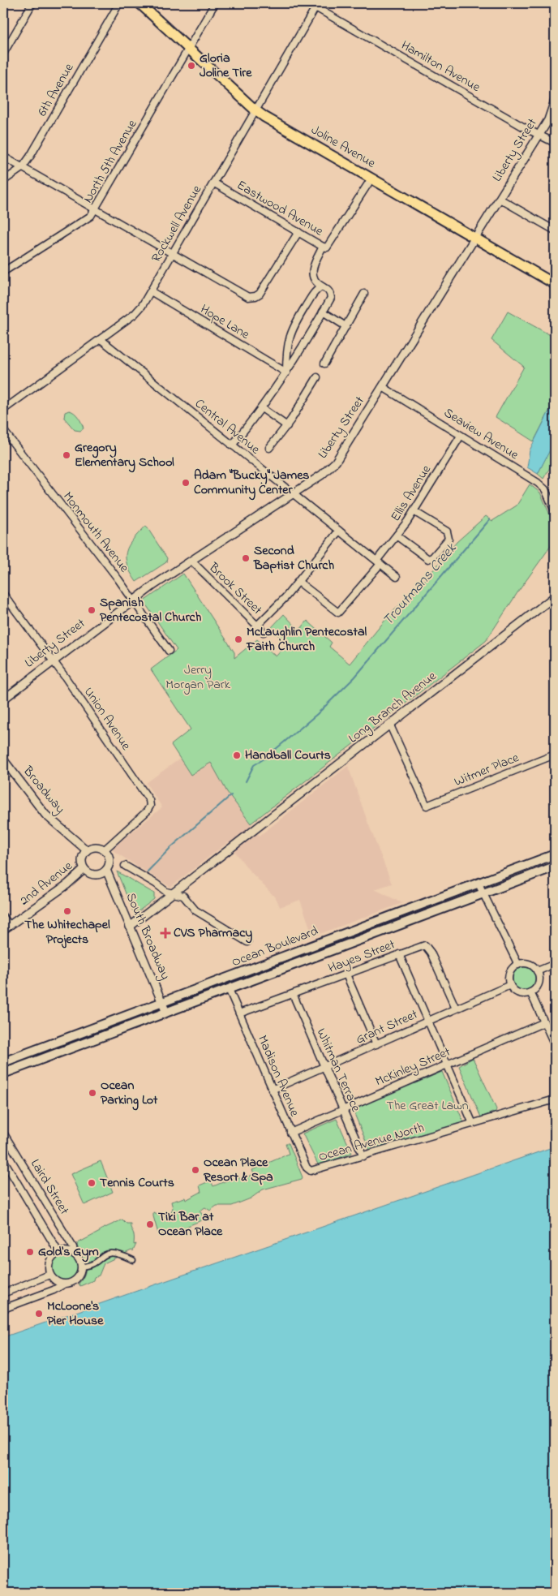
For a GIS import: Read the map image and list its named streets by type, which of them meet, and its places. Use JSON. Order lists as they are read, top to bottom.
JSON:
{
  "streets": {
    "main road": ["Joline Avenue", "Ocean Boulevard"],
    "street": [
      "Hamilton Avenue",
      "6th Avenue",
      "Liberty Street",
      "North 5th Avenue",
      "Eastwood Avenue",
      "Rockwell Avenue",
      "Hope Lane",
      "Central Avenue",
      "Seaview Avenue",
      "Ellis Avenue",
      "Monmouth Avenue",
      "Brook Street",
      "Long Branch Avenue",
      "Union Avenue",
      "Witmer Place",
      "Broadway",
      "2nd Avenue",
      "South Broadway",
      "Hayes Street",
      "Grant Street",
      "McKinley Street",
      "Whitman Terrace",
      "Madison Avenue",
      "Ocean Avenue North",
      "Laird Street"
    ]
  },
  "crossings": [
    ["Hamilton Avenue", "Liberty Street"],
    ["Hamilton Avenue", "Rockwell Avenue"],
    ["Joline Avenue", "Liberty Street"],
    ["Joline Avenue", "North 5th Avenue"],
    ["Joline Avenue", "Eastwood Avenue"],
    ["Joline Avenue", "Rockwell Avenue"],
    ["Liberty Street", "Central Avenue"],
    ["Liberty Street", "Seaview Avenue"],
    ["Liberty Street", "Monmouth Avenue"],
    ["Liberty Street", "Brook Street"],
    ["Liberty Street", "Union Avenue"],
    ["Eastwood Avenue", "Rockwell Avenue"],
    ["Rockwell Avenue", "Hope Lane"],
    ["Rockwell Avenue", "Central Avenue"],
    ["Central Avenue", "Ellis Avenue"],
    ["Seaview Avenue", "Ellis Avenue"],
    ["Long Branch Avenue", "Witmer Place"],
    ["Long Branch Avenue", "South Broadway"],
    ["Union Avenue", "Broadway"],
    ["Union Avenue", "2nd Avenue"],
    ["Union Avenue", "South Broadway"],
    ["Broadway", "2nd Avenue"],
    ["Broadway", "South Broadway"],
    ["2nd Avenue", "South Broadway"],
    ["South Broadway", "Ocean Boulevard"],
    ["Ocean Boulevard", "Madison Avenue"],
    ["Hayes Street", "Grant Street"],
    ["Hayes Street", "Whitman Terrace"],
    ["Hayes Street", "Madison Avenue"],
    ["Grant Street", "Whitman Terrace"],
    ["Grant Street", "Madison Avenue"],
    ["McKinley Street", "Whitman Terrace"],
    ["McKinley Street", "Madison Avenue"],
    ["Whitman Terrace", "Ocean Avenue North"],
    ["Madison Avenue", "Ocean Avenue North"]
  ],
  "water": ["Troutmans Creek"],
  "parks": ["Jerry Morgan Park", "The Great Lawn"],
  "places": {
    "other": [
      "Gloria Joline Tire",
      "Gregory Elementary School",
      "Adam \"Bucky\" James Community Center",
      "Second Baptist Church",
      "Spanish Pentecostal Church",
      "McLaughlin Pentecostal Faith Church",
      "Handball Courts",
      "The Whitechapel Projects",
      "Ocean Parking Lot",
      "Ocean Place Resort & Spa",
      "Tennis Courts",
      "Tiki Bar at Ocean Place",
      "Gold's Gym",
      "McLoone's Pier House"
    ],
    "health": ["CVS Pharmacy"]
  }
}
